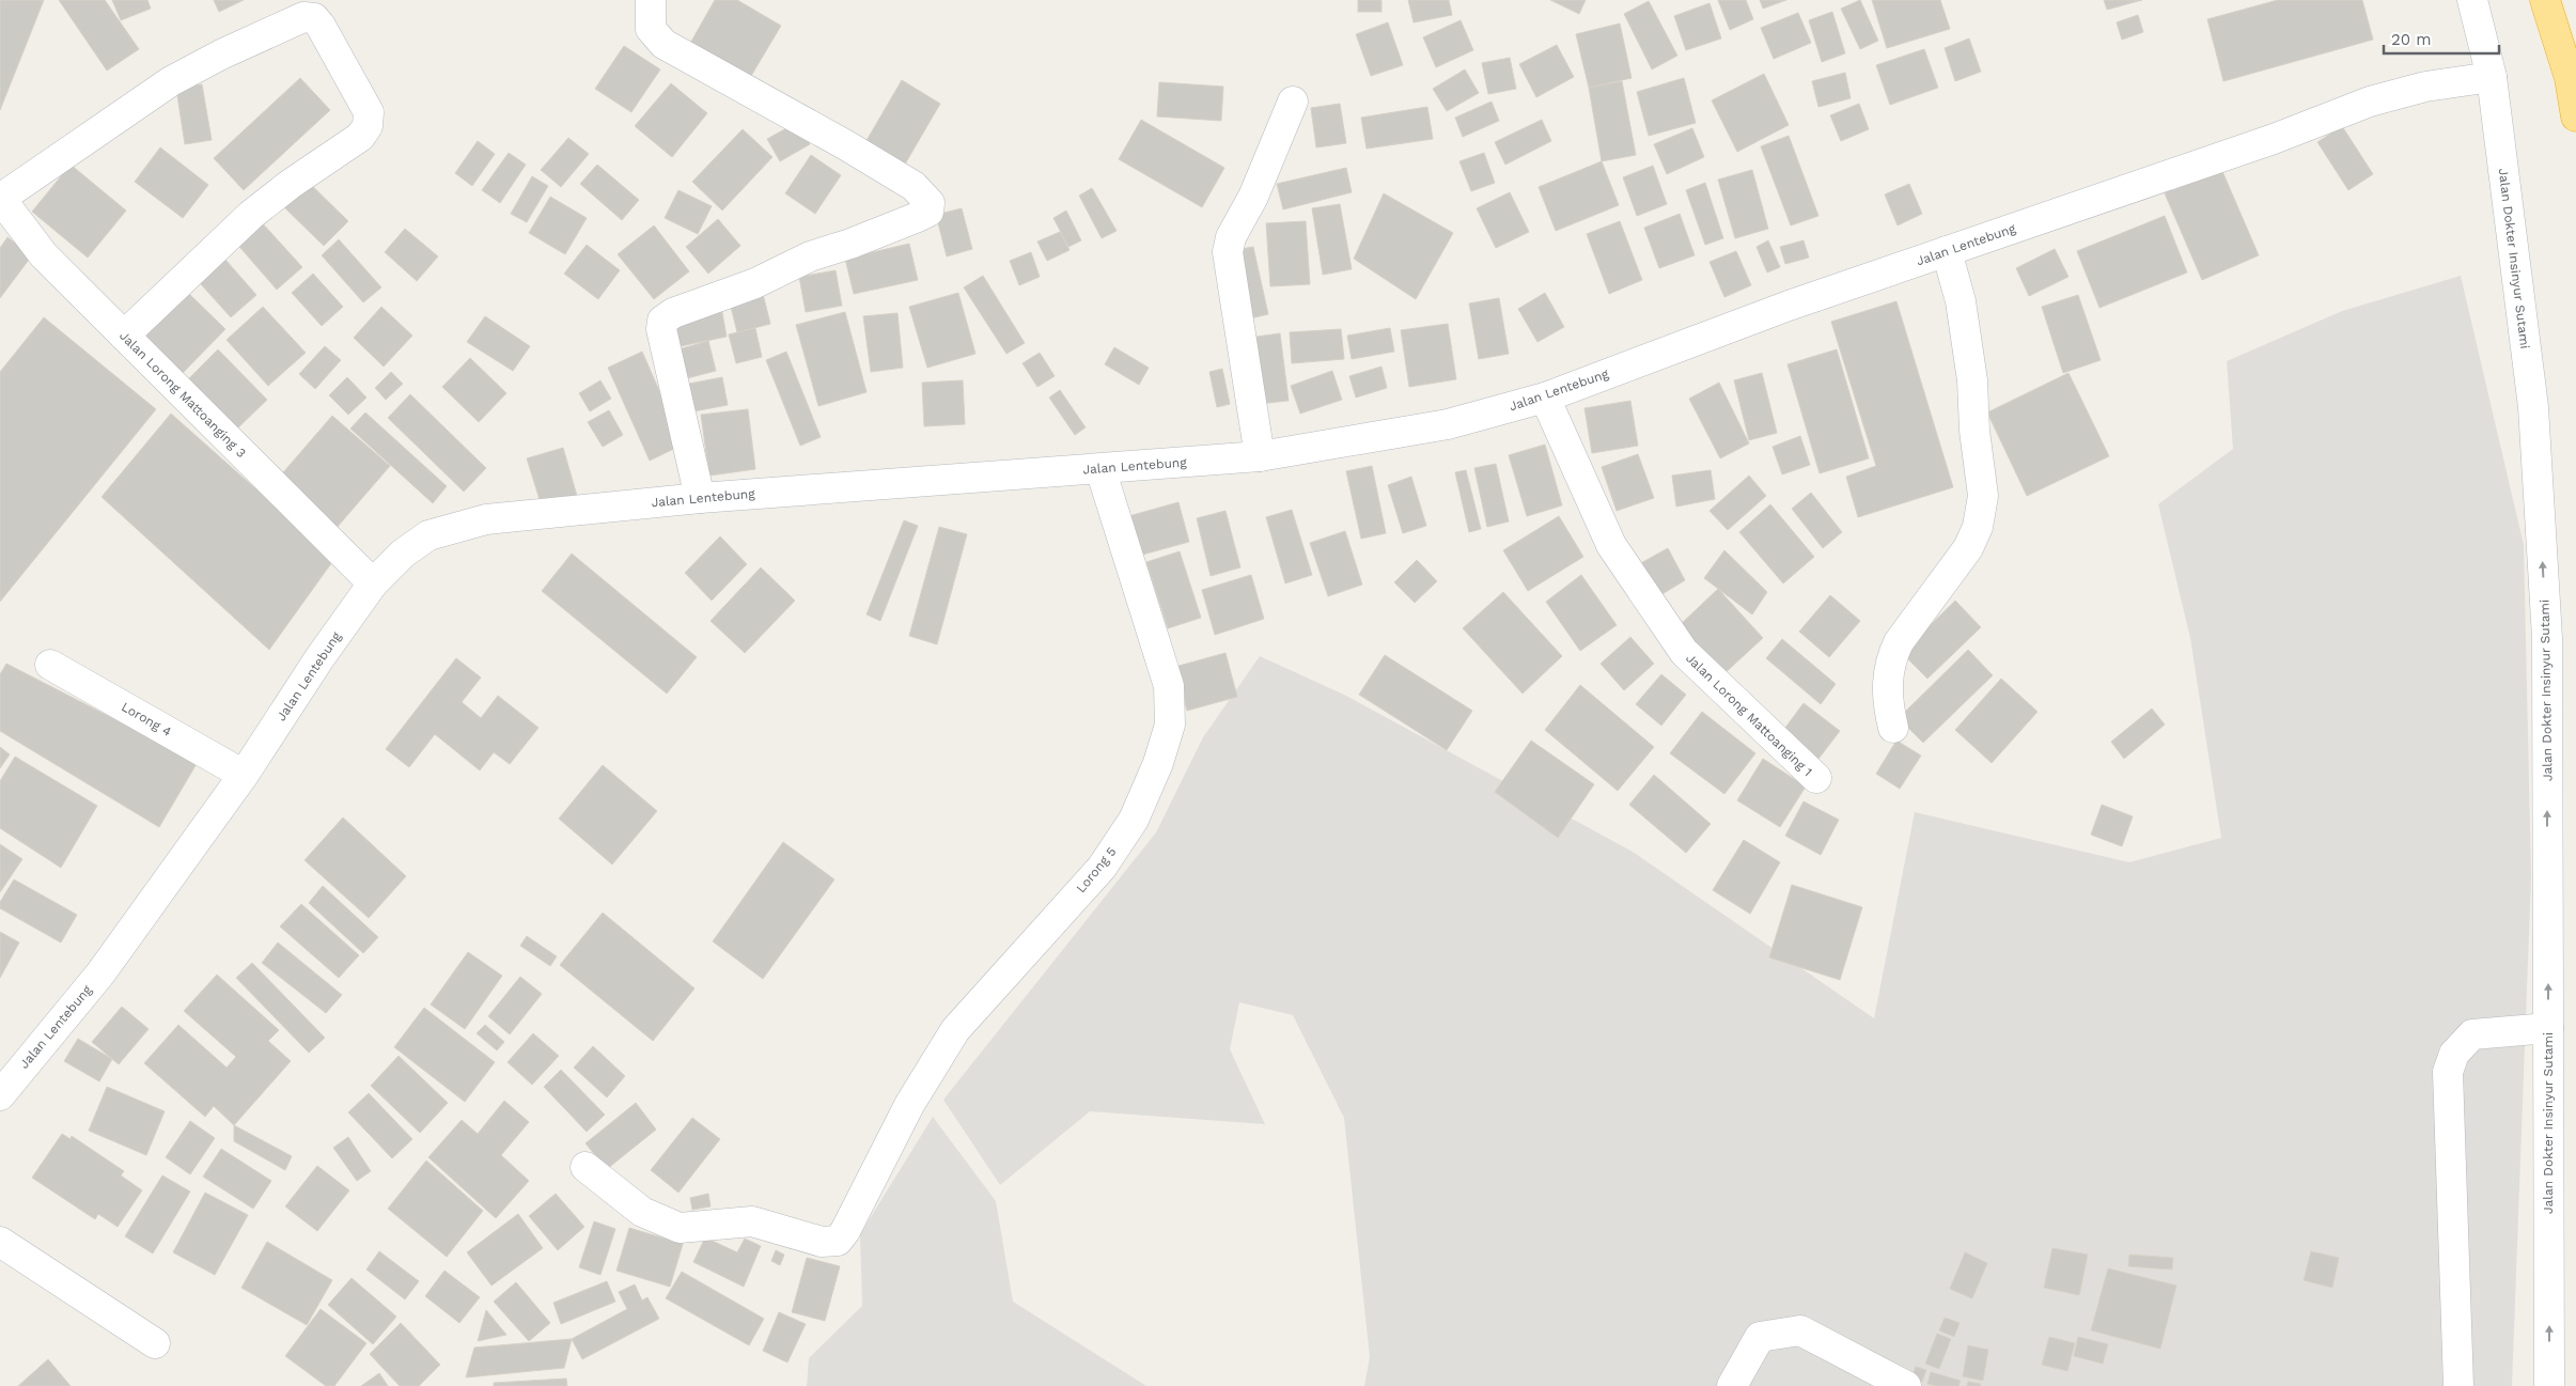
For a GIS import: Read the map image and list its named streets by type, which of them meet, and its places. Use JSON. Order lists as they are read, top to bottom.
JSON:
{
  "streets": {
    "street": [
      "Jalan Lentebung",
      "Jalan Dokter Insinyur Sutami",
      "Jalan Lorong Mattoanging 3",
      "Jalan Lorong Mattoanging 1",
      "Lorong 4",
      "Lorong 5"
    ]
  },
  "crossings": [
    ["Jalan Lentebung", "Jalan Dokter Insinyur Sutami"],
    ["Jalan Lentebung", "Jalan Lorong Mattoanging 3"],
    ["Jalan Lentebung", "Jalan Lorong Mattoanging 1"],
    ["Jalan Lentebung", "Lorong 4"],
    ["Jalan Lentebung", "Lorong 5"]
  ],
  "one_way": ["Jalan Dokter Insinyur Sutami"],
  "scale_bar": "20 m"
}
